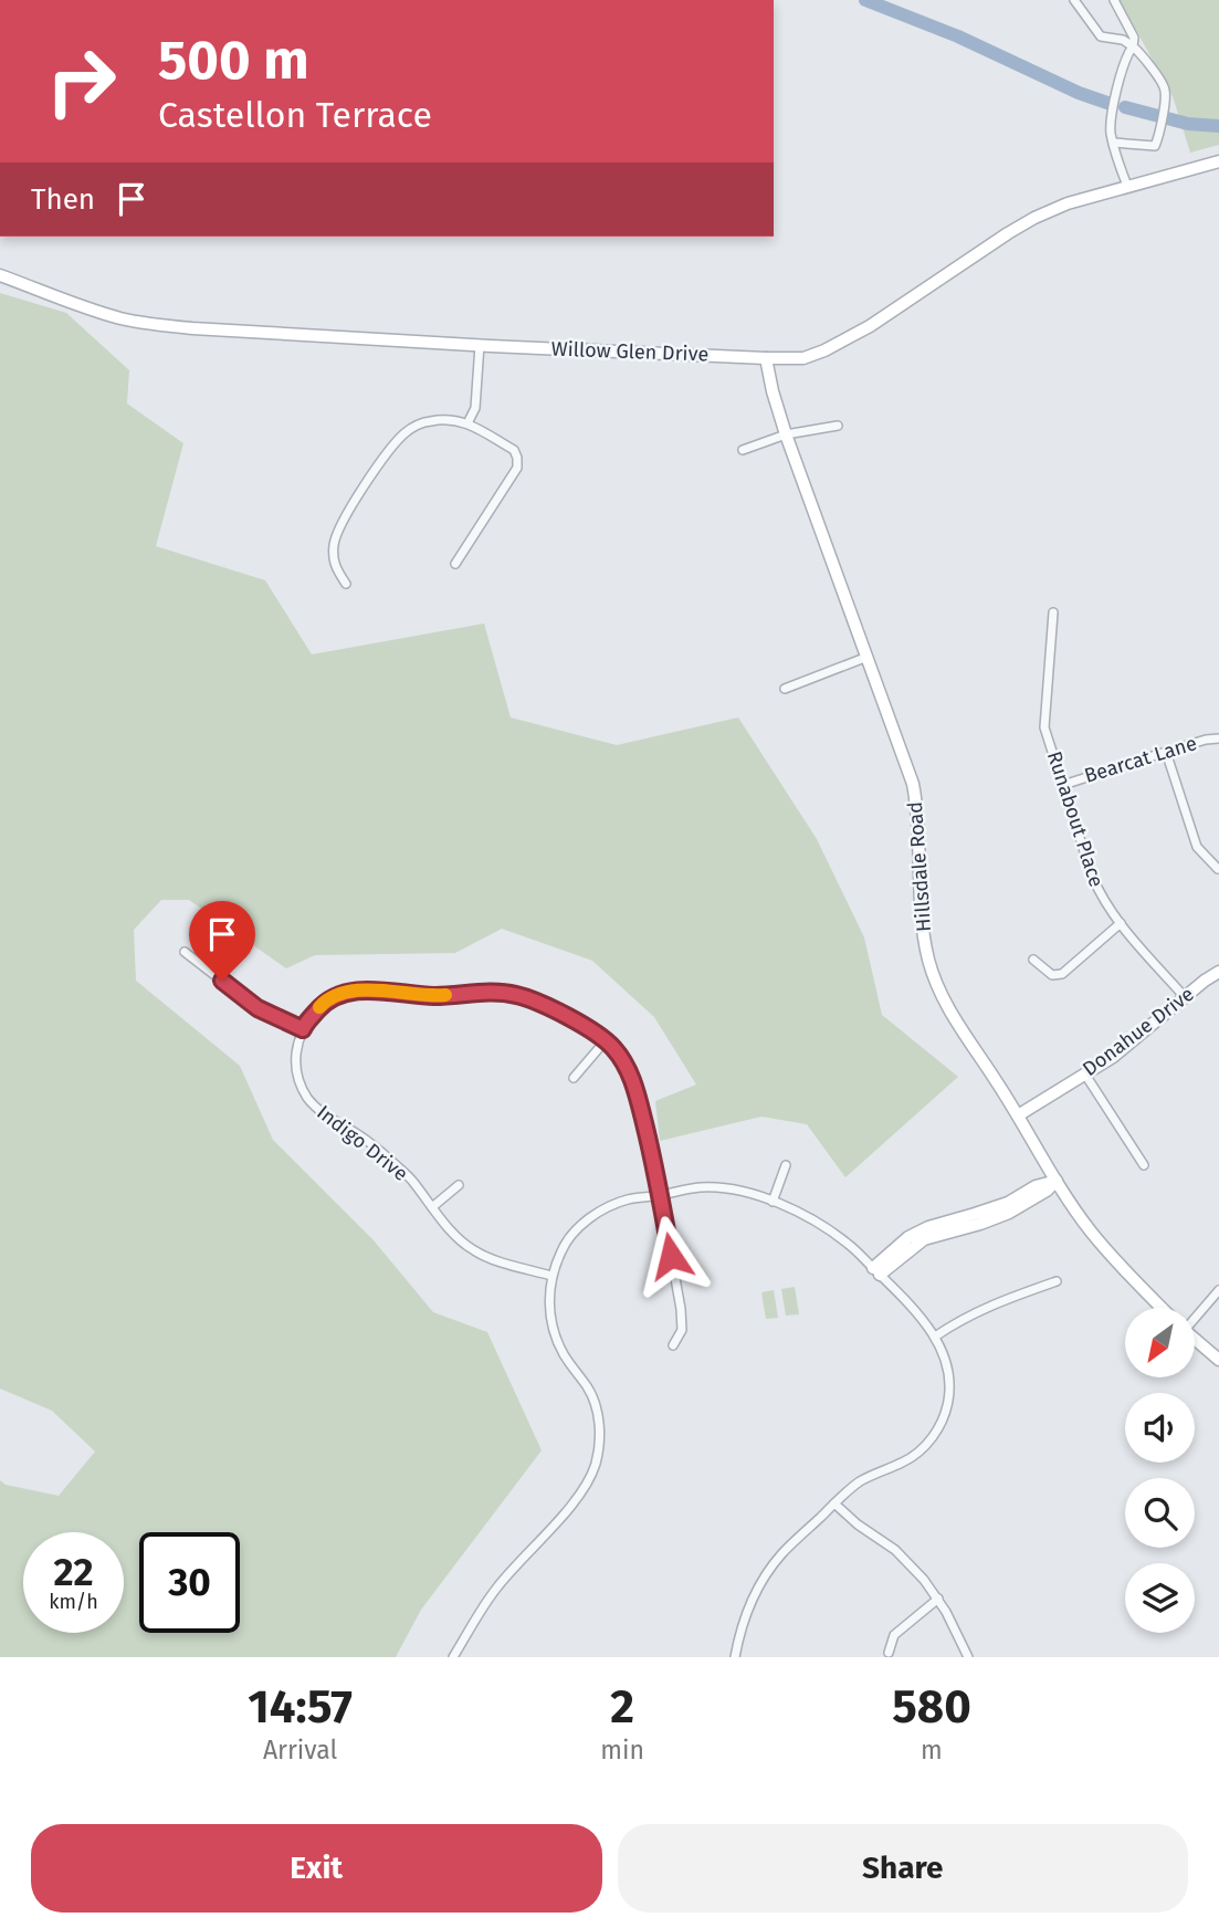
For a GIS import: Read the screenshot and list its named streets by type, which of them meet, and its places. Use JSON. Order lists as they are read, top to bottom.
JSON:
{
  "streets": {
    "main road": ["Willow Glen Drive", "Hillsdale Road", "Donahue Drive"],
    "street": ["Bearcat Lane", "Runabout Place", "Indigo Drive"]
  },
  "crossings": [
    ["Willow Glen Drive", "Hillsdale Road"],
    ["Bearcat Lane", "Runabout Place"],
    ["Runabout Place", "Donahue Drive"],
    ["Hillsdale Road", "Donahue Drive"]
  ],
  "north": "bottom left",
  "page": {
    "turn": ["500 m", "Castellon Terrace"],
    "then": "Then",
    "speed": "22 km/h",
    "limit": "30",
    "eta": [
      "14:57",
      "Arrival",
      "2",
      "min",
      "580",
      "m"
    ],
    "buttons": ["Exit", "Share"]
  }
}
